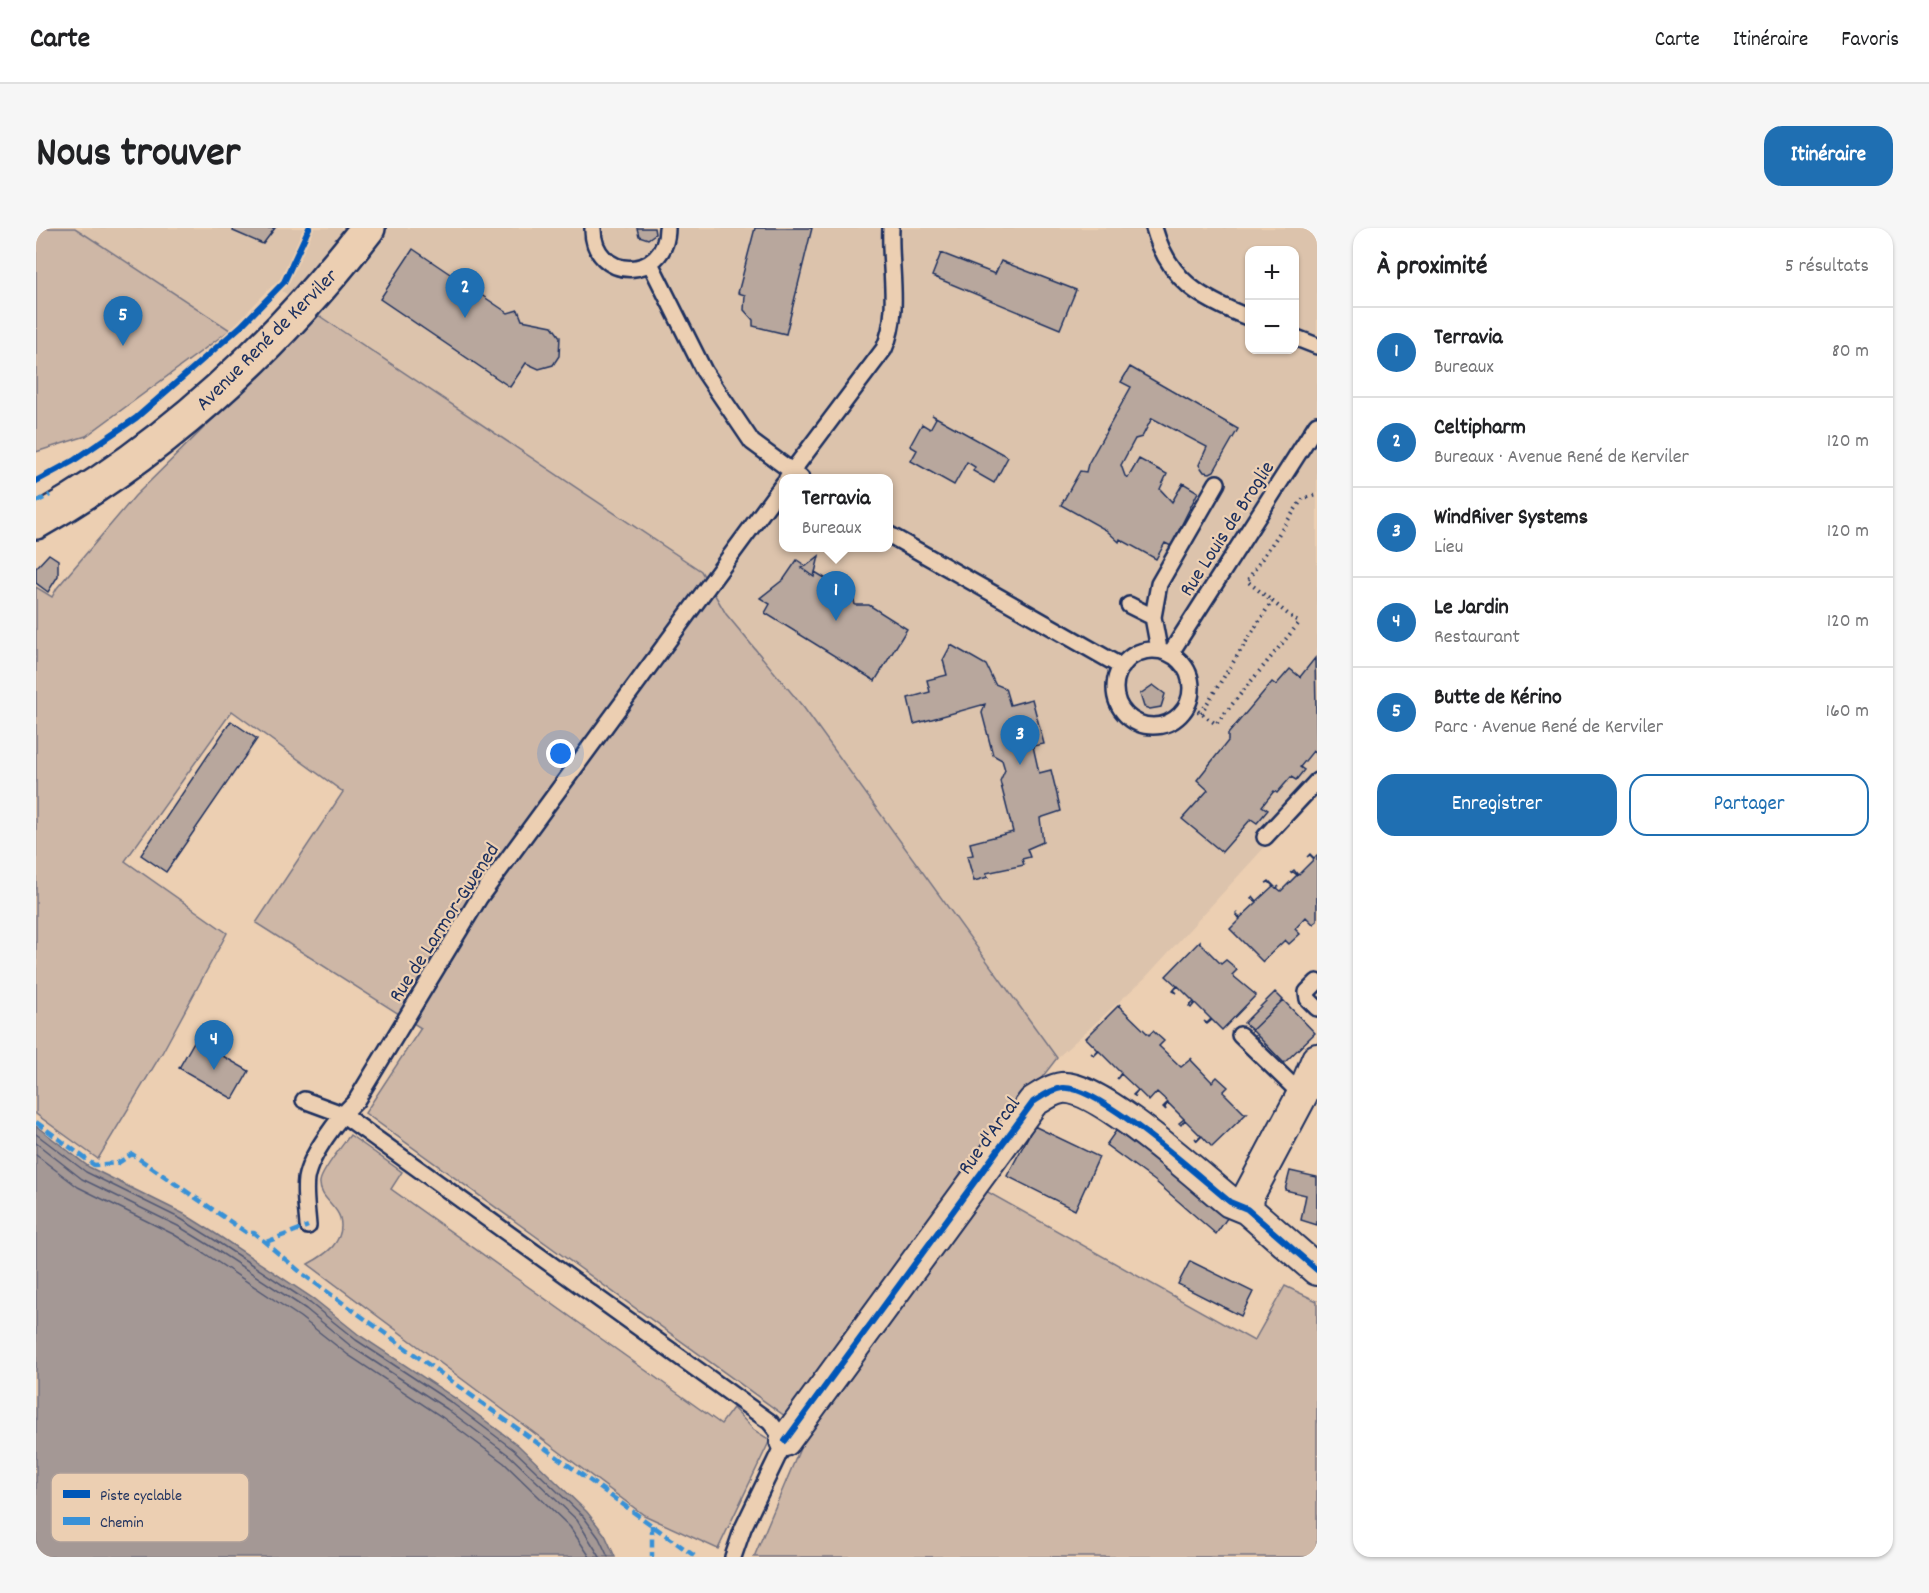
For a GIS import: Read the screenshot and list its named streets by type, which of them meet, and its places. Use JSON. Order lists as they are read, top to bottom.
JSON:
{
  "streets": {
    "main road": ["Avenue René de Kerviler"],
    "street": ["Rue d'Arcal"],
    "lane": ["Rue Louis de Broglie", "Rue de Larmor-Gwened"]
  },
  "legend": ["Piste cyclable", "Chemin"],
  "page": {
    "header": "Carte",
    "nav": ["Carte", "Itinéraire", "Favoris"],
    "title": "Nous trouver",
    "buttons": [
      "Itinéraire",
      ["Enregistrer", "Partager"]
    ],
    "heading": ["À proximité", "5 résultats"],
    "map_buttons": ["+", "−"],
    "pins": [
      "2",
      "5",
      "1",
      "3",
      "4"
    ],
    "list": [
      {
        "mark": "1",
        "name": "Terravia",
        "note": "Bureaux",
        "value": "80 m"
      },
      {
        "mark": "2",
        "name": "Celtipharm",
        "note": "Bureaux · Avenue René de Kerviler",
        "value": "120 m"
      },
      {
        "mark": "3",
        "name": "WindRiver Systems",
        "note": "Lieu",
        "value": "120 m"
      },
      {
        "mark": "4",
        "name": "Le Jardin",
        "note": "Restaurant",
        "value": "120 m"
      },
      {
        "mark": "5",
        "name": "Butte de Kérino",
        "note": "Parc · Avenue René de Kerviler",
        "value": "160 m"
      }
    ],
    "popup": ["Terravia", "Bureaux"]
  }
}
